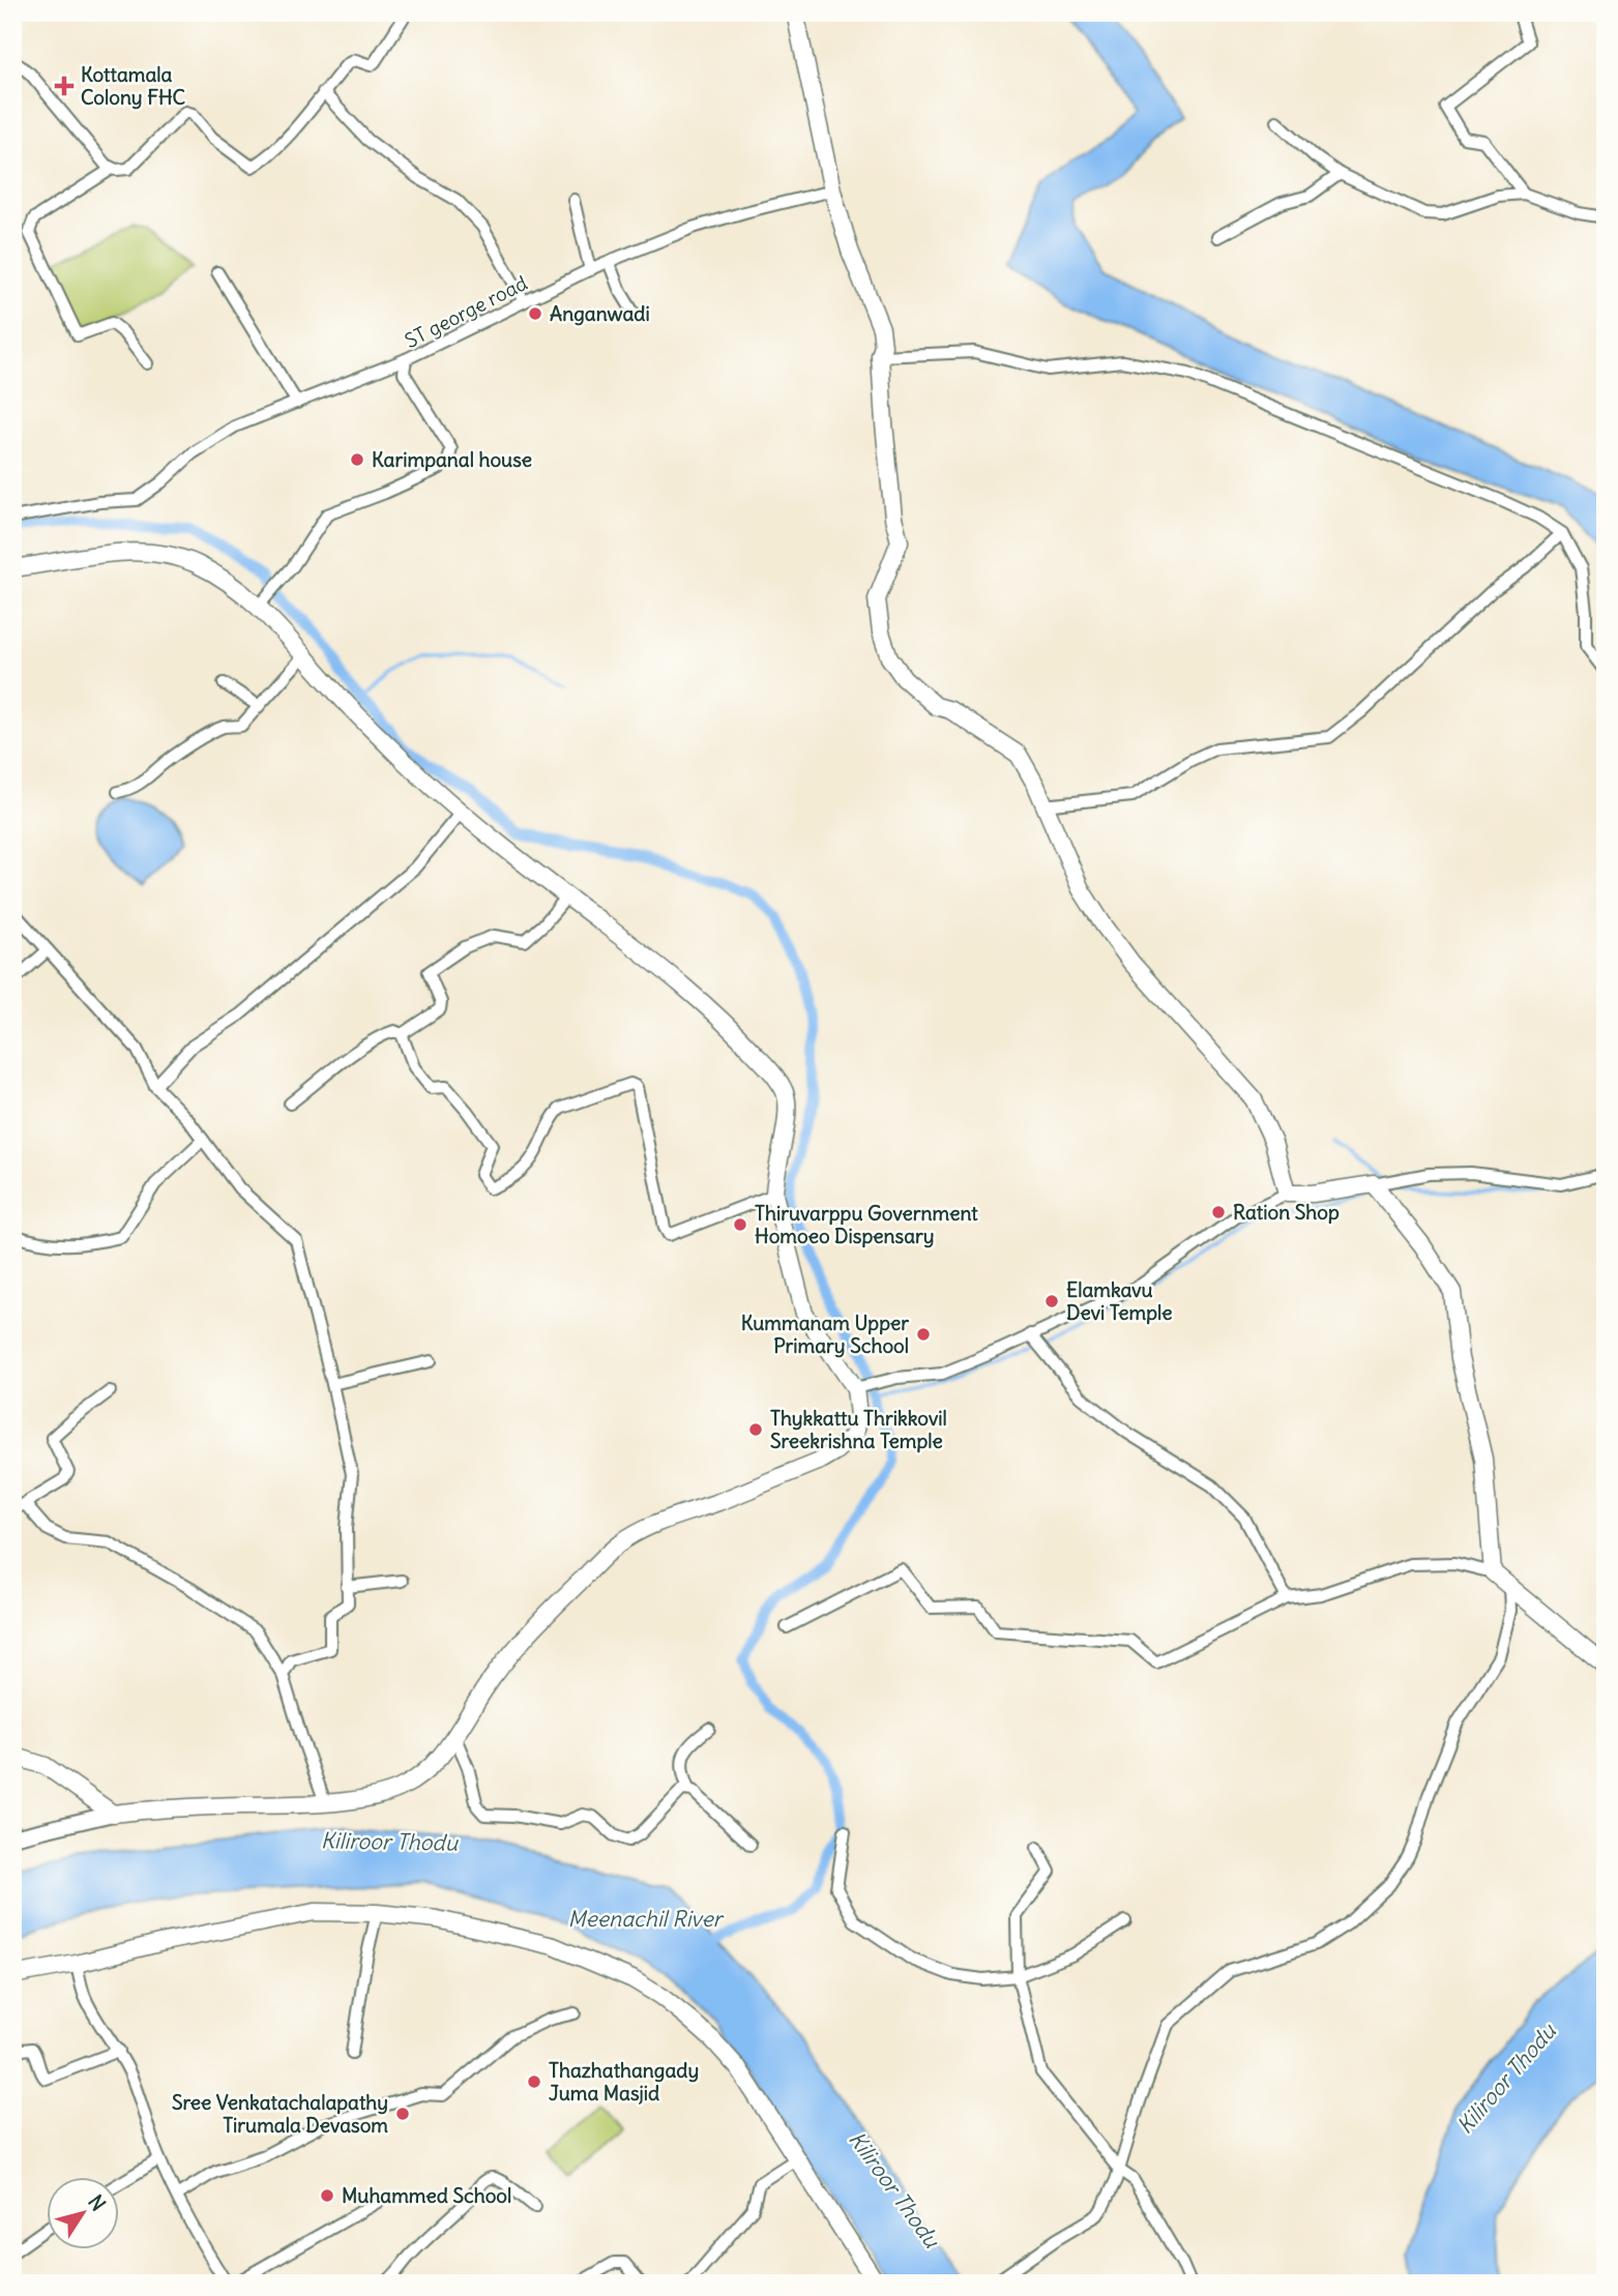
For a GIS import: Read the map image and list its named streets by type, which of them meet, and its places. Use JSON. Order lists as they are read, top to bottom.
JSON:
{
  "streets": {
    "street": ["ST george road"]
  },
  "water": ["Kiliroor Thodu", "Meenachil River"],
  "places": {
    "health": ["Kottamala Colony FHC"],
    "other": [
      "Anganwadi",
      "Karimpanal house",
      "Ration Shop",
      "Thiruvarppu Government Homoeo Dispensary",
      "Elamkavu Devi Temple",
      "Kummanam Upper Primary School",
      "Thykkattu Thrikkovil Sreekrishna Temple",
      "Thazhathangady Juma Masjid",
      "Sree Venkatachalapathy Tirumala Devasom",
      "Muhammed School"
    ]
  },
  "north": "top right"
}
